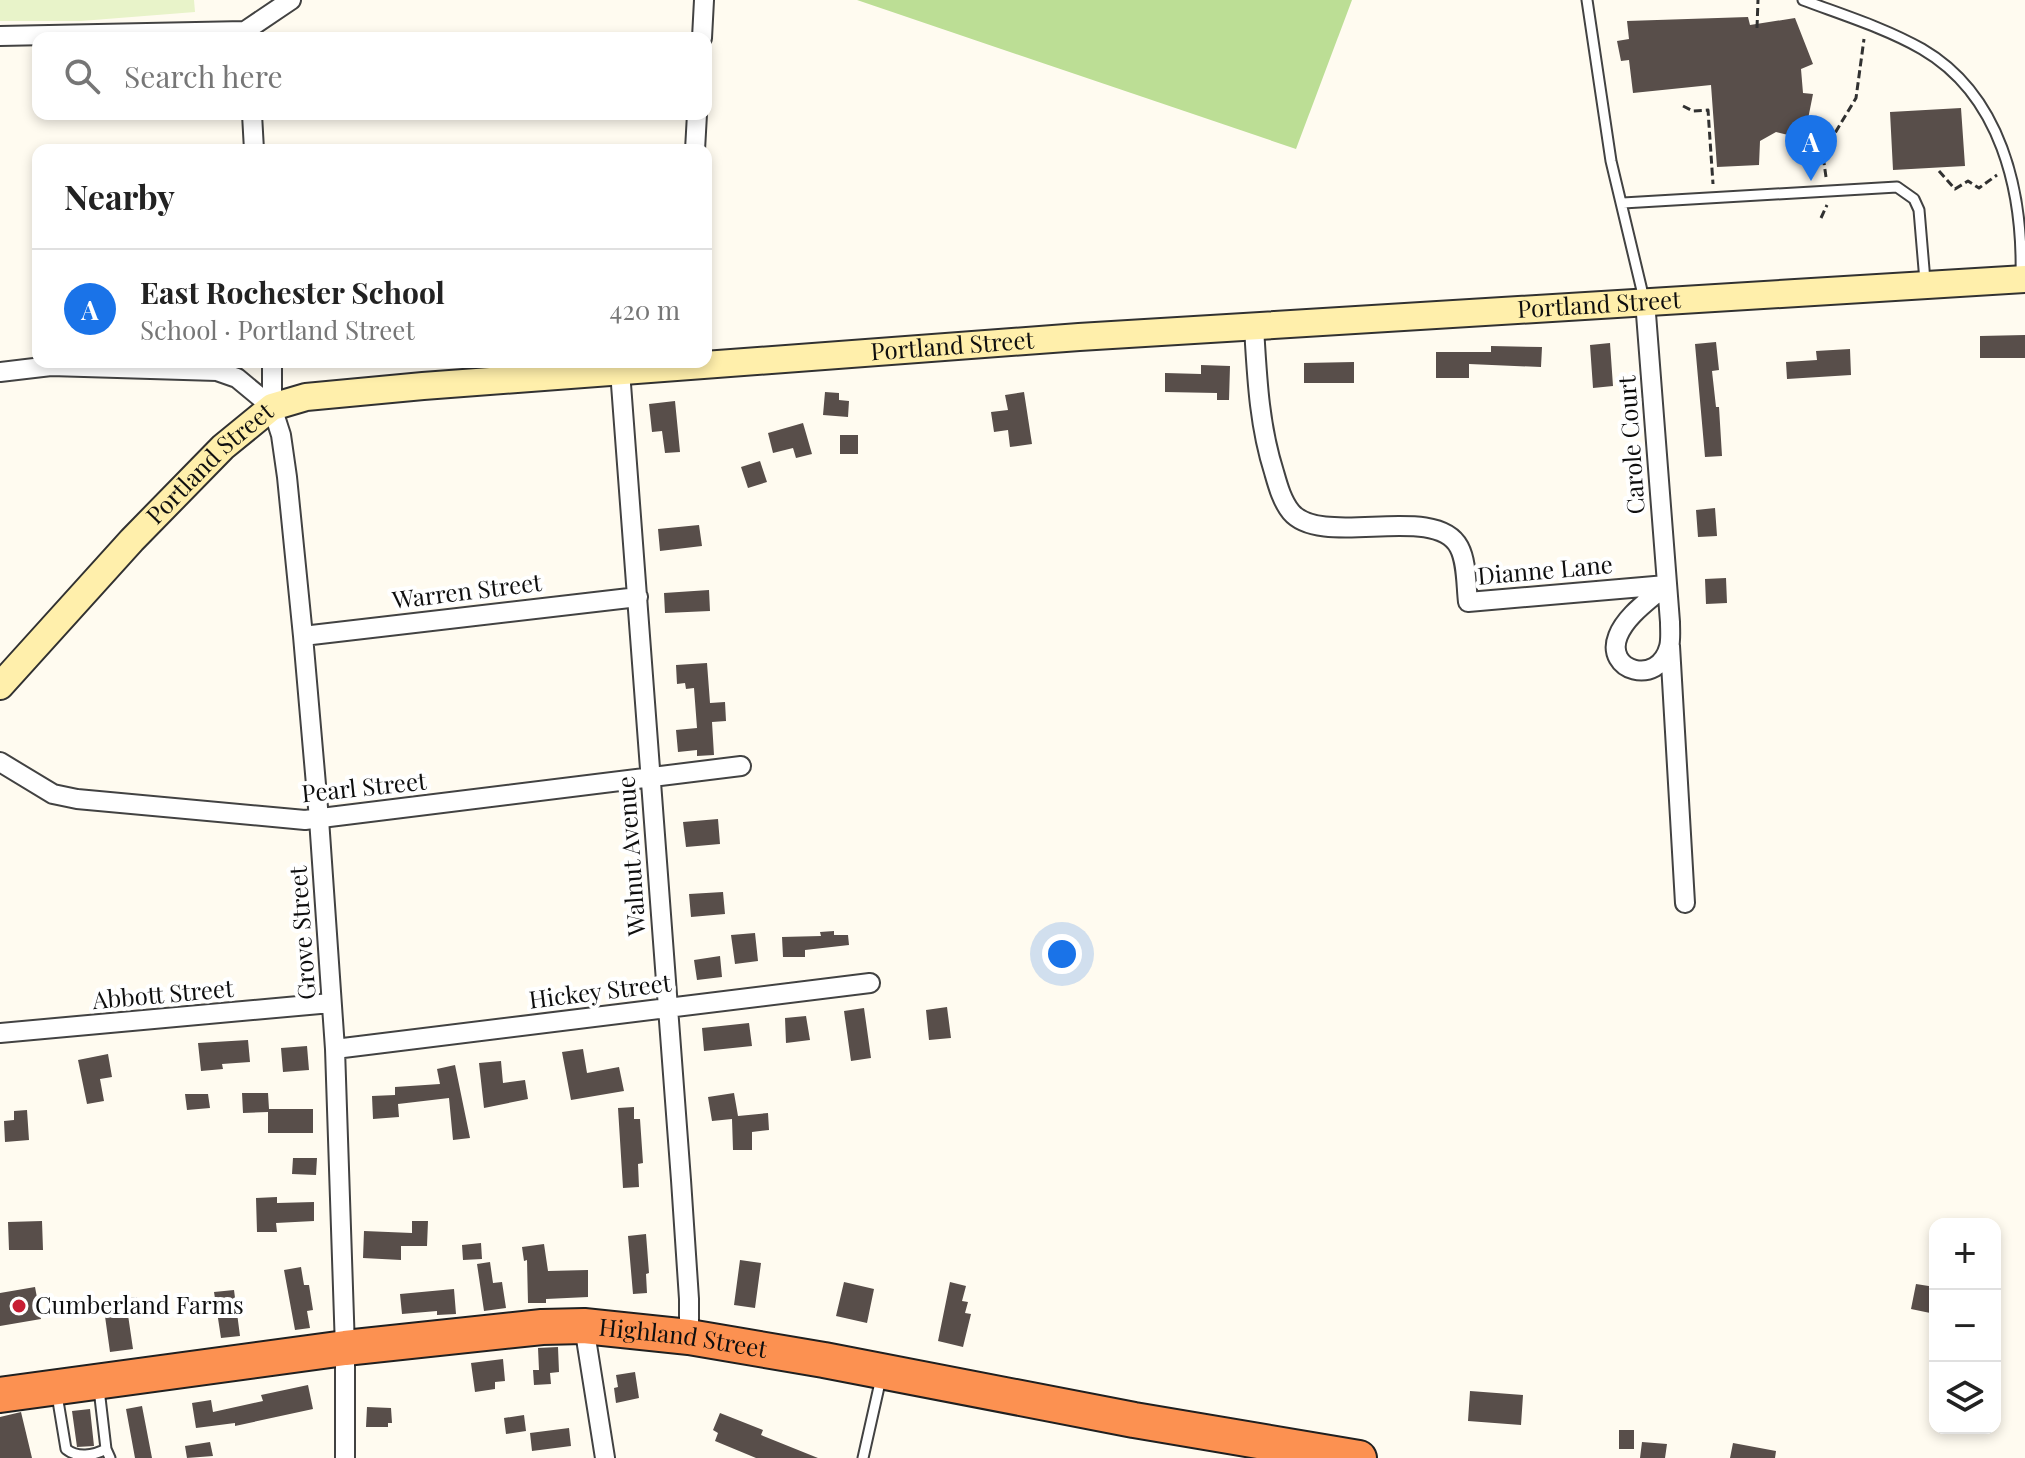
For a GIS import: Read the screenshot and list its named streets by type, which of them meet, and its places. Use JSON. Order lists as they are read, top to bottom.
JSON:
{
  "streets": {
    "highway": ["Highland Street"],
    "street": [
      "Portland Street",
      "Carole Court",
      "Dianne Lane",
      "Warren Street",
      "Pearl Street",
      "Walnut Avenue",
      "Grove Street",
      "Hickey Street",
      "Abbott Street"
    ]
  },
  "crossings": [
    ["Portland Street", "Carole Court"],
    ["Portland Street", "Dianne Lane"],
    ["Portland Street", "Walnut Avenue"],
    ["Portland Street", "Grove Street"],
    ["Carole Court", "Dianne Lane"],
    ["Warren Street", "Walnut Avenue"],
    ["Warren Street", "Grove Street"],
    ["Pearl Street", "Walnut Avenue"],
    ["Pearl Street", "Grove Street"],
    ["Walnut Avenue", "Hickey Street"],
    ["Walnut Avenue", "Highland Street"],
    ["Grove Street", "Hickey Street"],
    ["Grove Street", "Abbott Street"],
    ["Grove Street", "Highland Street"]
  ],
  "places": ["Cumberland Farms"],
  "page": {
    "search": "Search here",
    "pins": "A",
    "heading": "Nearby",
    "list": [
      {
        "mark": "A",
        "name": "East Rochester School",
        "note": "School · Portland Street",
        "value": "420 m"
      }
    ],
    "map_buttons": ["+", "−"]
  }
}
